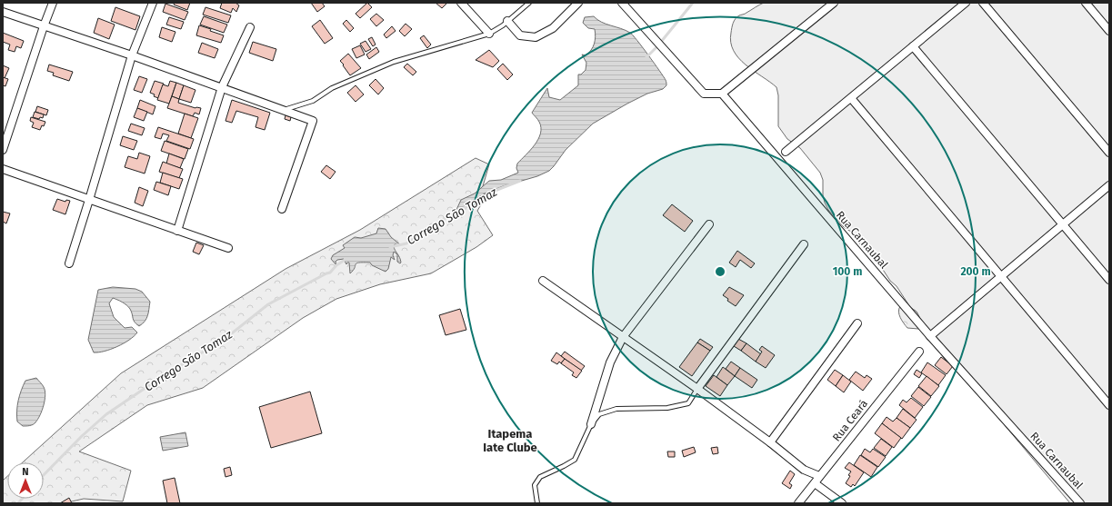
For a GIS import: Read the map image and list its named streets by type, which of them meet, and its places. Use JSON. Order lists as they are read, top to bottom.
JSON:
{
  "streets": {
    "street": ["Rua Carnaubal", "Rua Ceará"]
  },
  "districts": ["Itapema Iate Clube"],
  "water": ["Corrego São Tomaz"],
  "north": "top",
  "rings": ["100 m", "200 m"]
}
